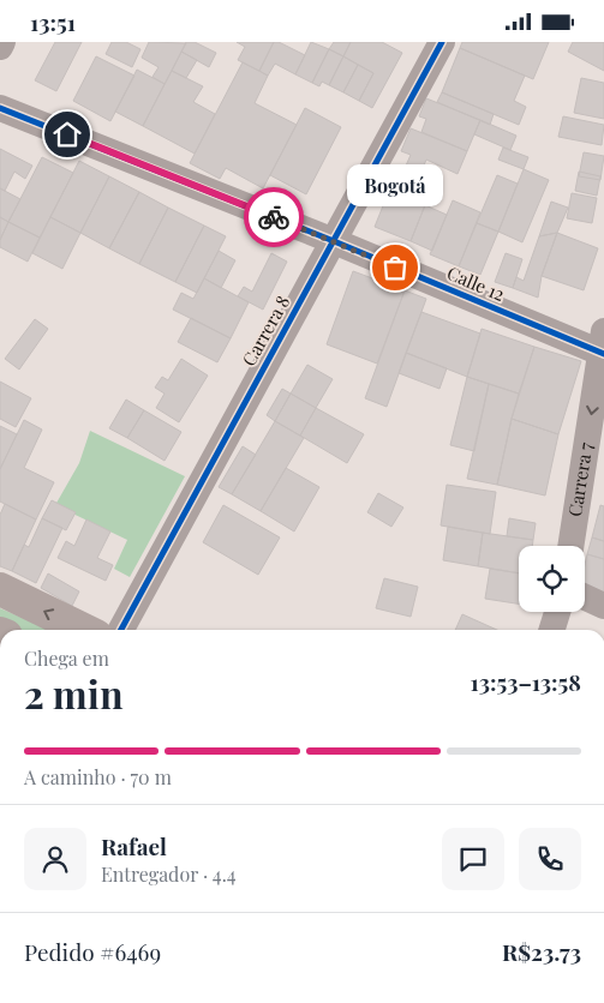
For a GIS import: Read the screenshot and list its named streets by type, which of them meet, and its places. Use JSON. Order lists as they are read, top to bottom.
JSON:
{
  "streets": {
    "street": ["Calle 12", "Carrera 8", "Carrera 7"]
  },
  "crossings": [
    ["Calle 12", "Carrera 8"],
    ["Calle 12", "Carrera 7"]
  ],
  "one_way": ["Carrera 7"],
  "places": ["Bogotá"],
  "page": {
    "status": "13:51",
    "bubble": "Bogotá",
    "heading": ["2 min", "Chega em", "13:53–13:58"],
    "panel": [
      "Rafael",
      "Entregador · 4.4",
      "Pedido #6469",
      "R$23.73"
    ],
    "bar": "A caminho · 70 m"
  }
}
